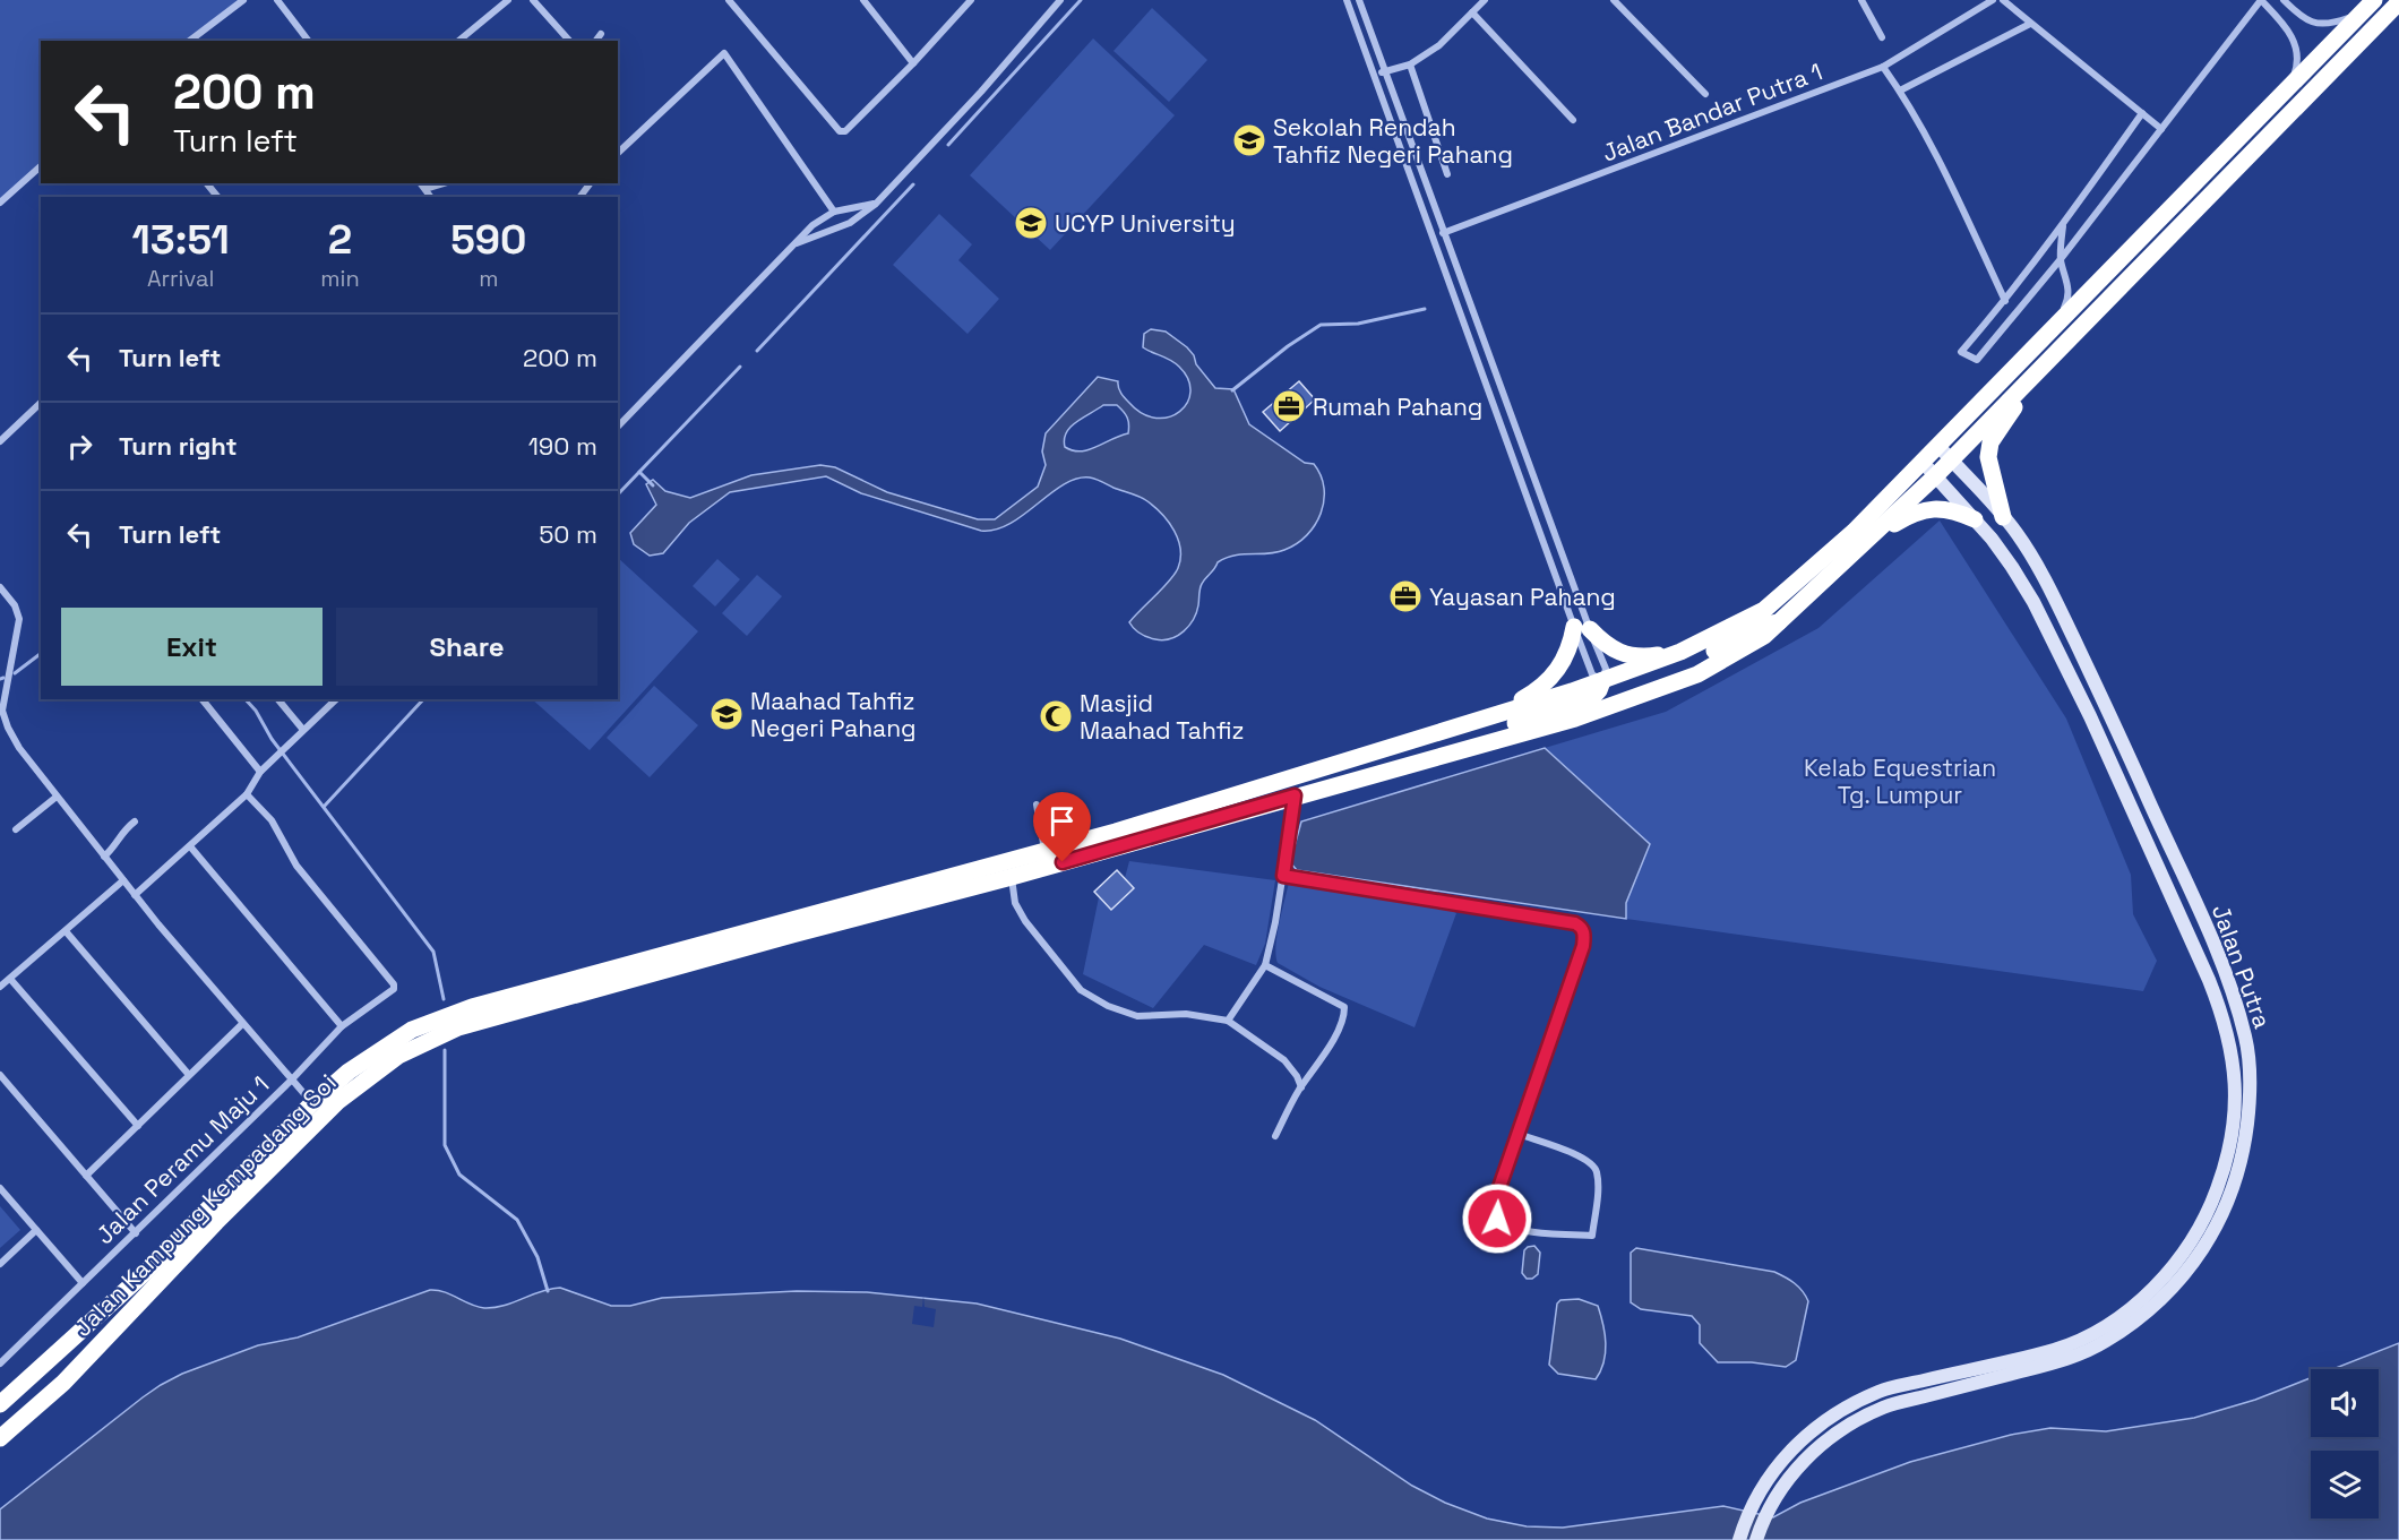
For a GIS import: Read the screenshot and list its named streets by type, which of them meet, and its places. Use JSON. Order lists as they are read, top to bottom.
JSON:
{
  "streets": {
    "highway": ["Jalan Kampung Kempadang Soi"],
    "main road": ["Jalan Putra"],
    "street": ["Jalan Bandar Putra 1", "Jalan Peramu Maju 1"]
  },
  "parks": ["Kelab Equestrian Tg. Lumpur"],
  "places": {
    "school or university": ["Sekolah Rendah Tahfiz Negeri Pahang", "UCYP University", "Maahad Tahfiz Negeri Pahang"],
    "office": ["Rumah Pahang", "Yayasan Pahang"],
    "mosque": ["Masjid Maahad Tahfiz"]
  },
  "page": {
    "turn": ["200 m", "Turn left"],
    "eta": [
      "13:51",
      "Arrival",
      "2",
      "min",
      "590",
      "m"
    ],
    "list": [
      {
        "name": "Turn left",
        "value": "200 m"
      },
      {
        "name": "Turn right",
        "value": "190 m"
      },
      {
        "name": "Turn left",
        "value": "50 m"
      }
    ],
    "buttons": ["Exit", "Share"]
  }
}
